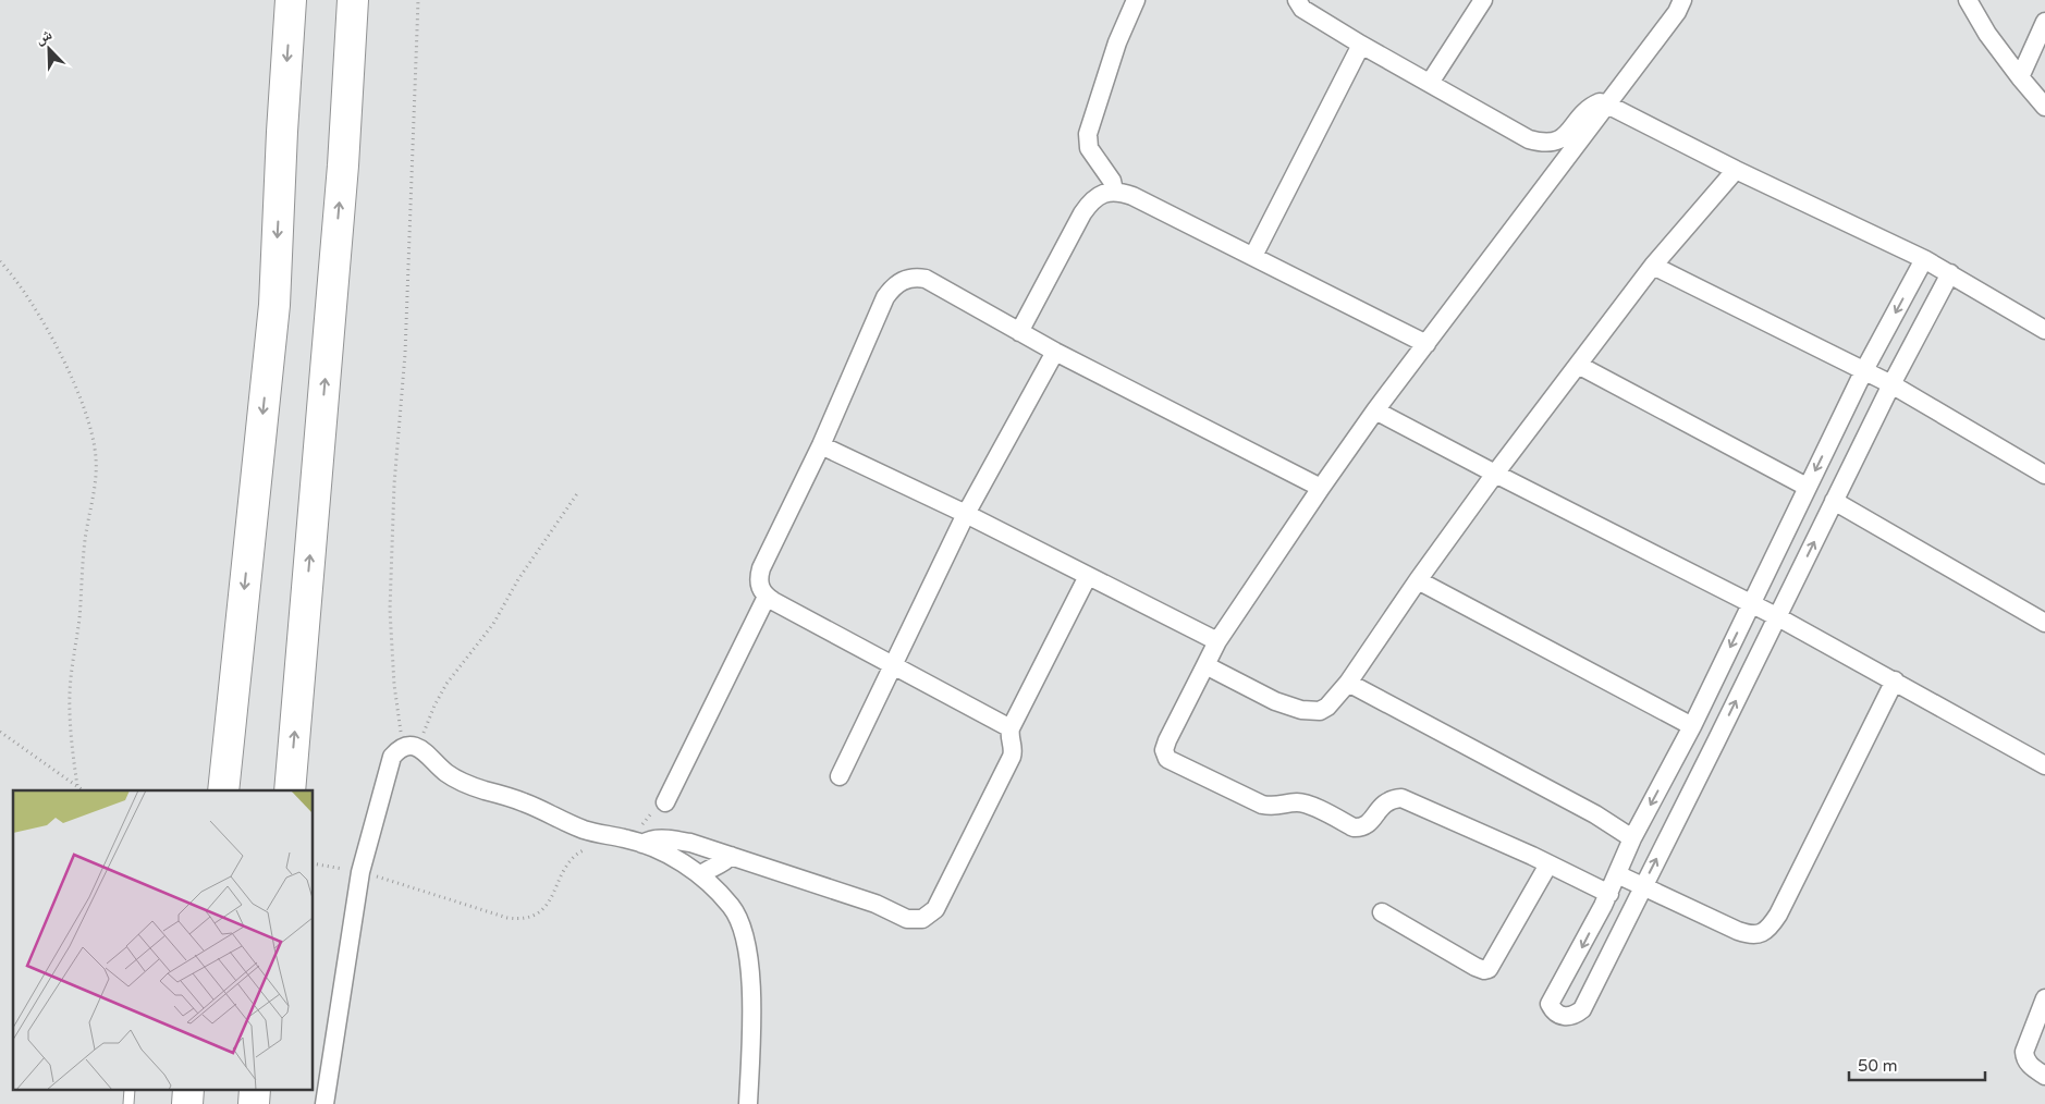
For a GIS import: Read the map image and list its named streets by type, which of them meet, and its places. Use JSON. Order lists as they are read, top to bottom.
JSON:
{
  "scale_bar": "50 m",
  "north": "top left"
}
